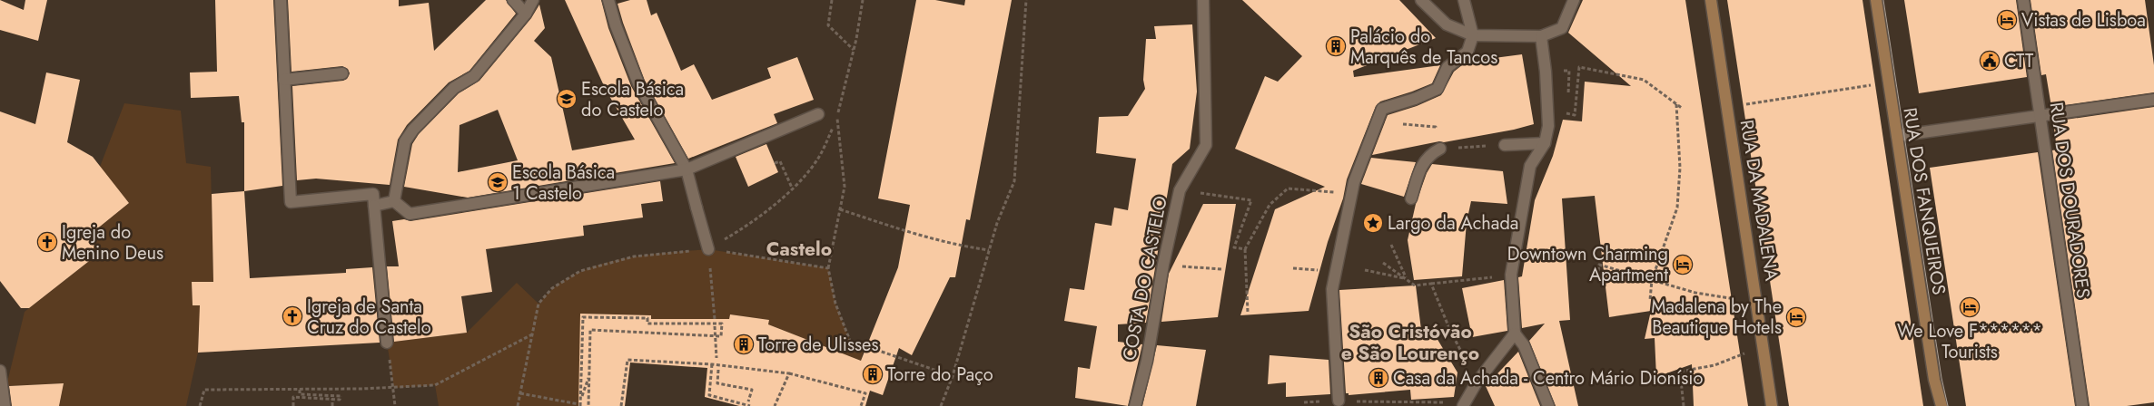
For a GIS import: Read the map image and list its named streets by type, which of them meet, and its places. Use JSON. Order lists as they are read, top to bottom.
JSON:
{
  "streets": {
    "main road": ["RUA DA MADALENA", "RUA DOS FANQUEIROS"],
    "street": ["RUA DOS DOURADORES", "COSTA DO CASTELO"]
  },
  "districts": ["Castelo", "São Cristóvão e São Lourenço"],
  "places": {
    "hotel": [
      "Vistas de Lisboa",
      "Downtown Charming Apartment",
      "We Love F****** Tourists",
      "Madalena by The Beautique Hotels"
    ],
    "building": [
      "Palácio do Marquês de Tancos",
      "Torre de Ulisses",
      "Torre do Paço",
      "Casa da Achada - Centro Mário Dionísio"
    ],
    "public building": ["CTT"],
    "school or university": ["Escola Básica do Castelo", "Escola Básica 1 Castelo"],
    "place": ["Largo da Achada"],
    "church": ["Igreja do Menino Deus", "Igreja de Santa Cruz do Castelo"]
  }
}
